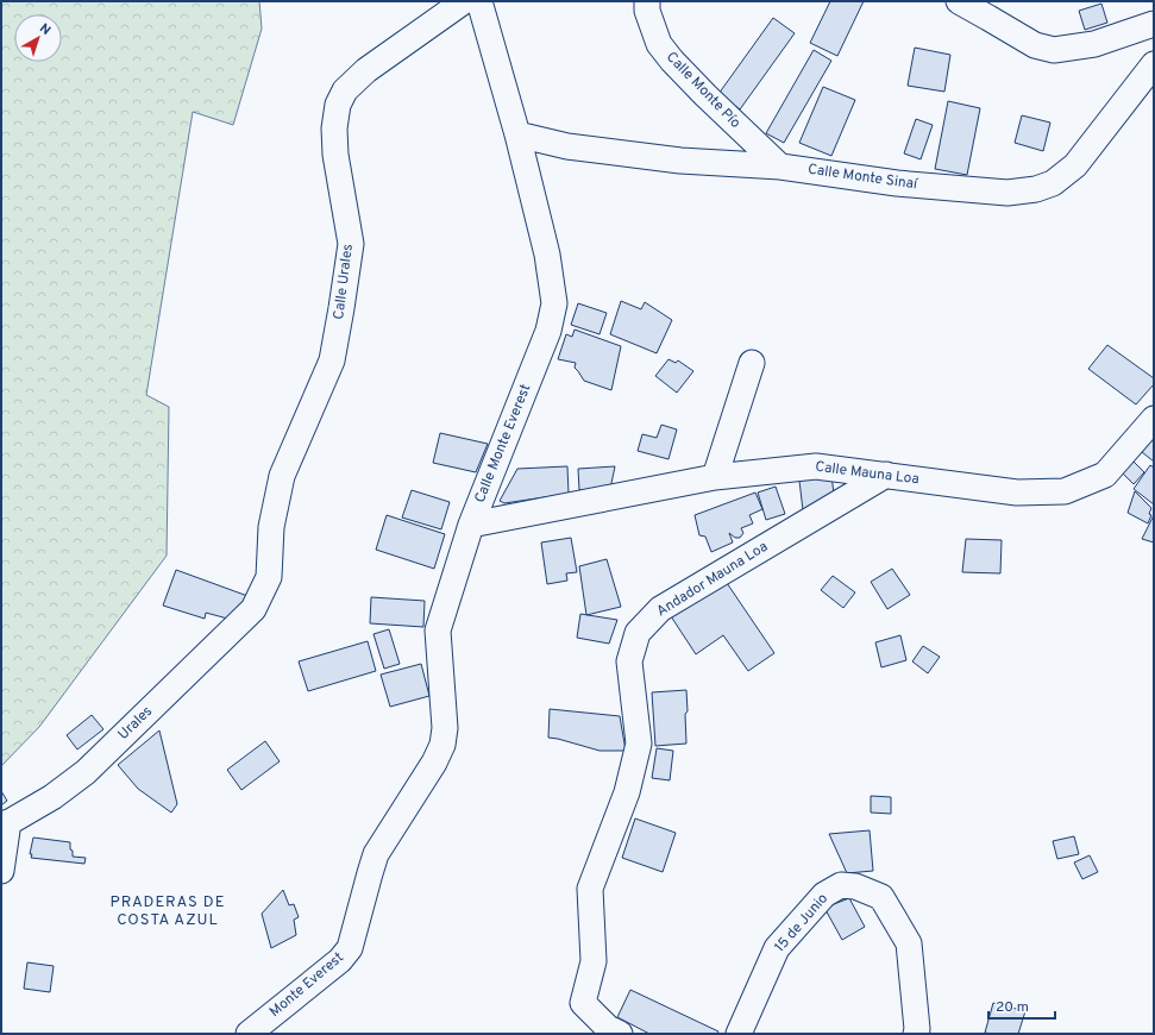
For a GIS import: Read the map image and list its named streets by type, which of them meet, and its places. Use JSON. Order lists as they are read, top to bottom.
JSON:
{
  "streets": {
    "street": [
      "Calle Monte Pío",
      "Calle Monte Sinaí",
      "Calle Urales",
      "Calle Monte Everest",
      "Calle Mauna Loa",
      "Andador Mauna Loa",
      "Urales",
      "15 de Junio",
      "Monte Everest"
    ]
  },
  "crossings": [
    ["Calle Monte Pío", "Calle Monte Sinaí"],
    ["Calle Monte Sinaí", "Calle Monte Everest"],
    ["Calle Urales", "Urales"],
    ["Calle Monte Everest", "Calle Mauna Loa"],
    ["Calle Monte Everest", "Monte Everest"],
    ["Calle Mauna Loa", "Andador Mauna Loa"]
  ],
  "districts": ["PRADERAS DE COSTA AZUL"],
  "scale_bar": "20 m",
  "north": "top right"
}
